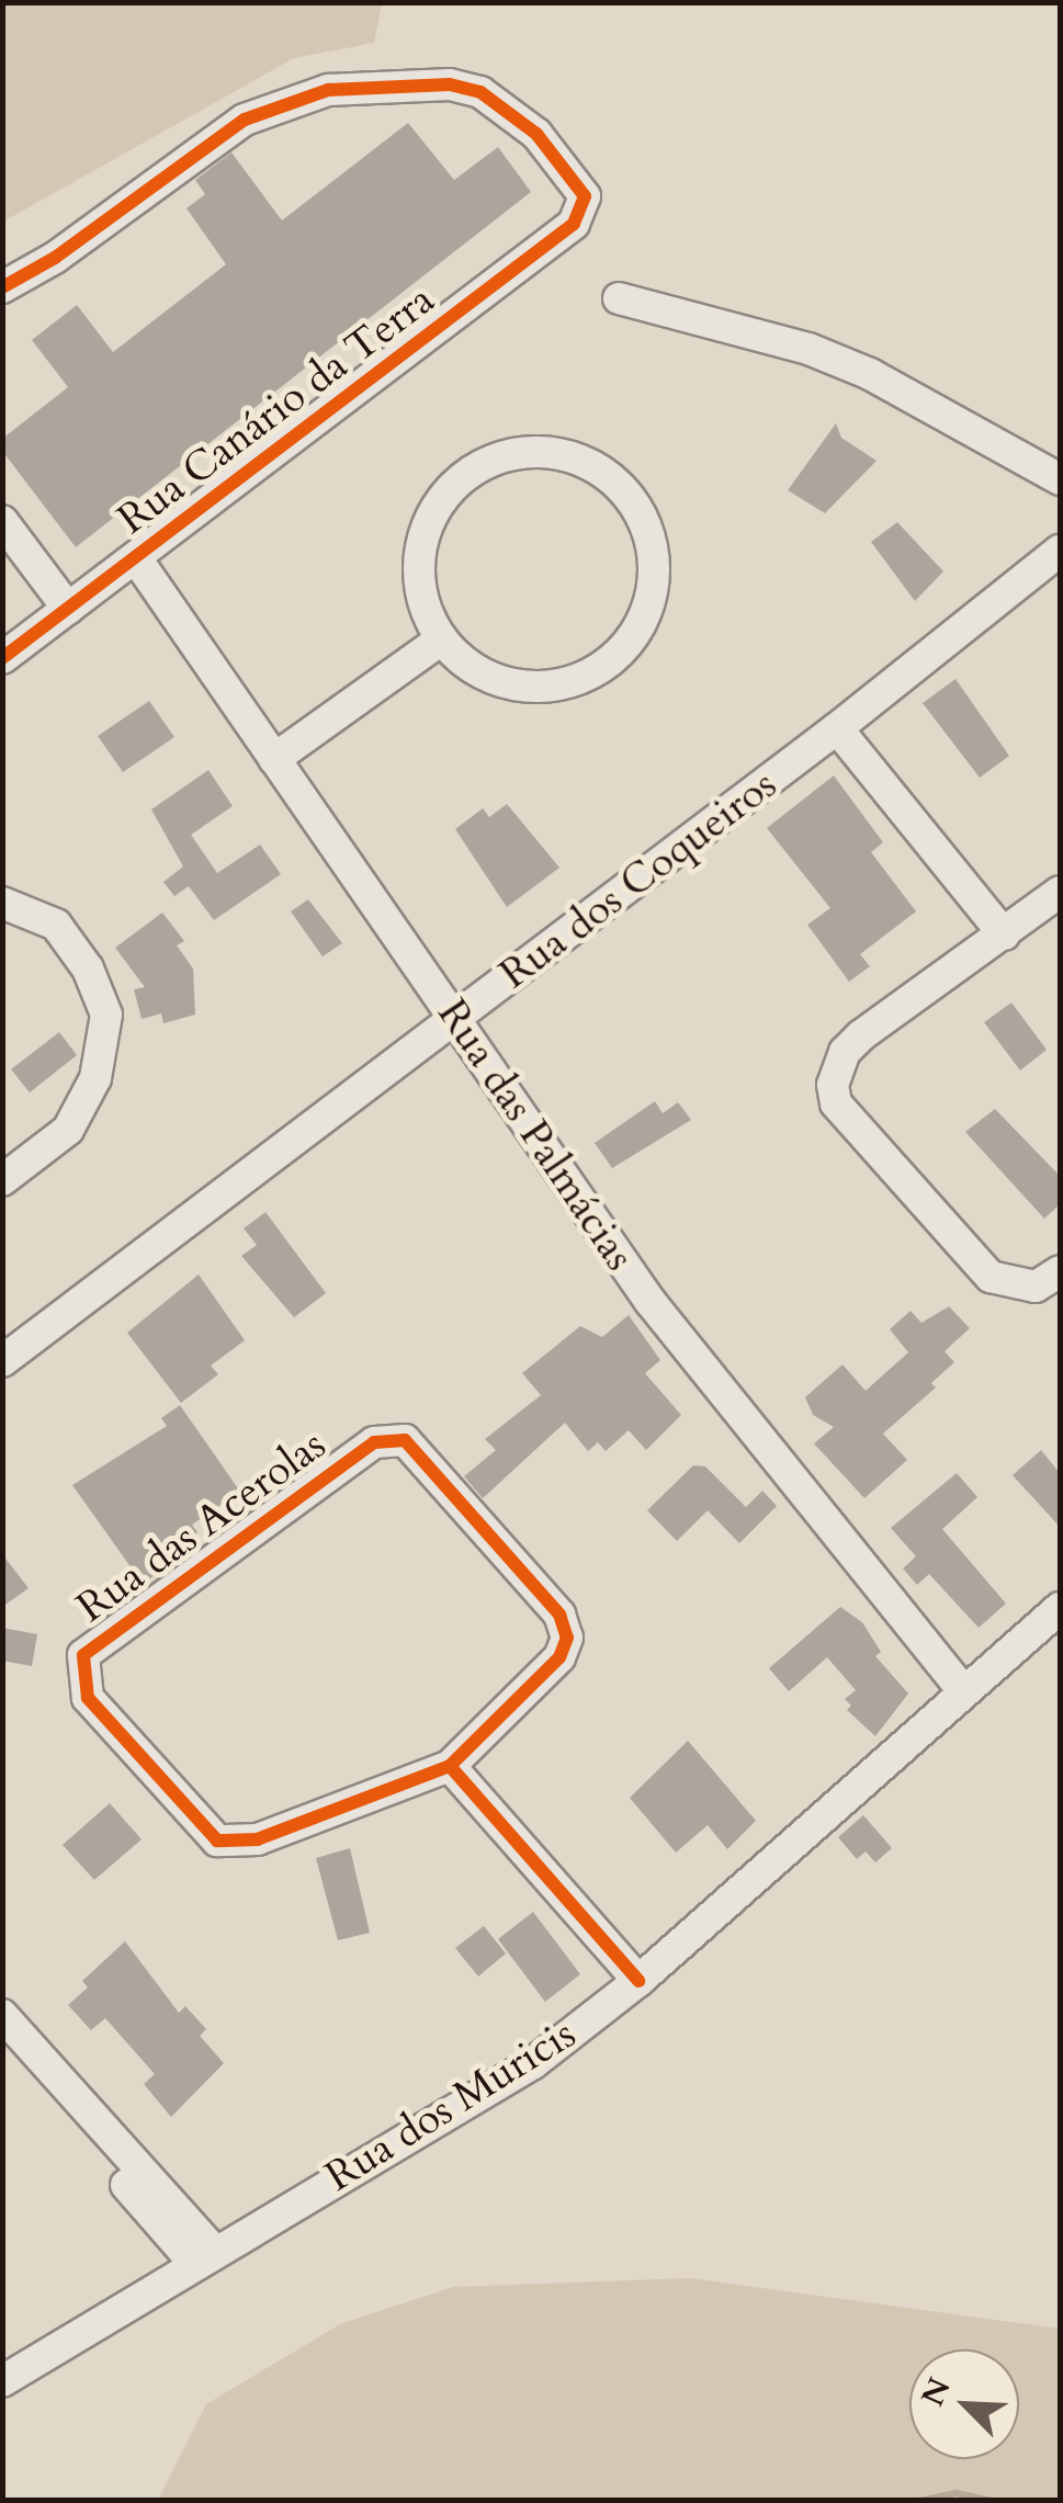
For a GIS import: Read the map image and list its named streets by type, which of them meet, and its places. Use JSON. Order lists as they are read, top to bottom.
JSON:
{
  "streets": {
    "street": [
      "Rua Canário da Terra",
      "Rua dos Coqueiros",
      "Rua das Palmácias",
      "Rua das Acerolas",
      "Rua dos Muricis"
    ]
  },
  "crossings": [
    ["Rua Canário da Terra", "Rua das Palmácias"],
    ["Rua dos Coqueiros", "Rua das Palmácias"],
    ["Rua das Palmácias", "Rua dos Muricis"]
  ],
  "north": "top left"
}
